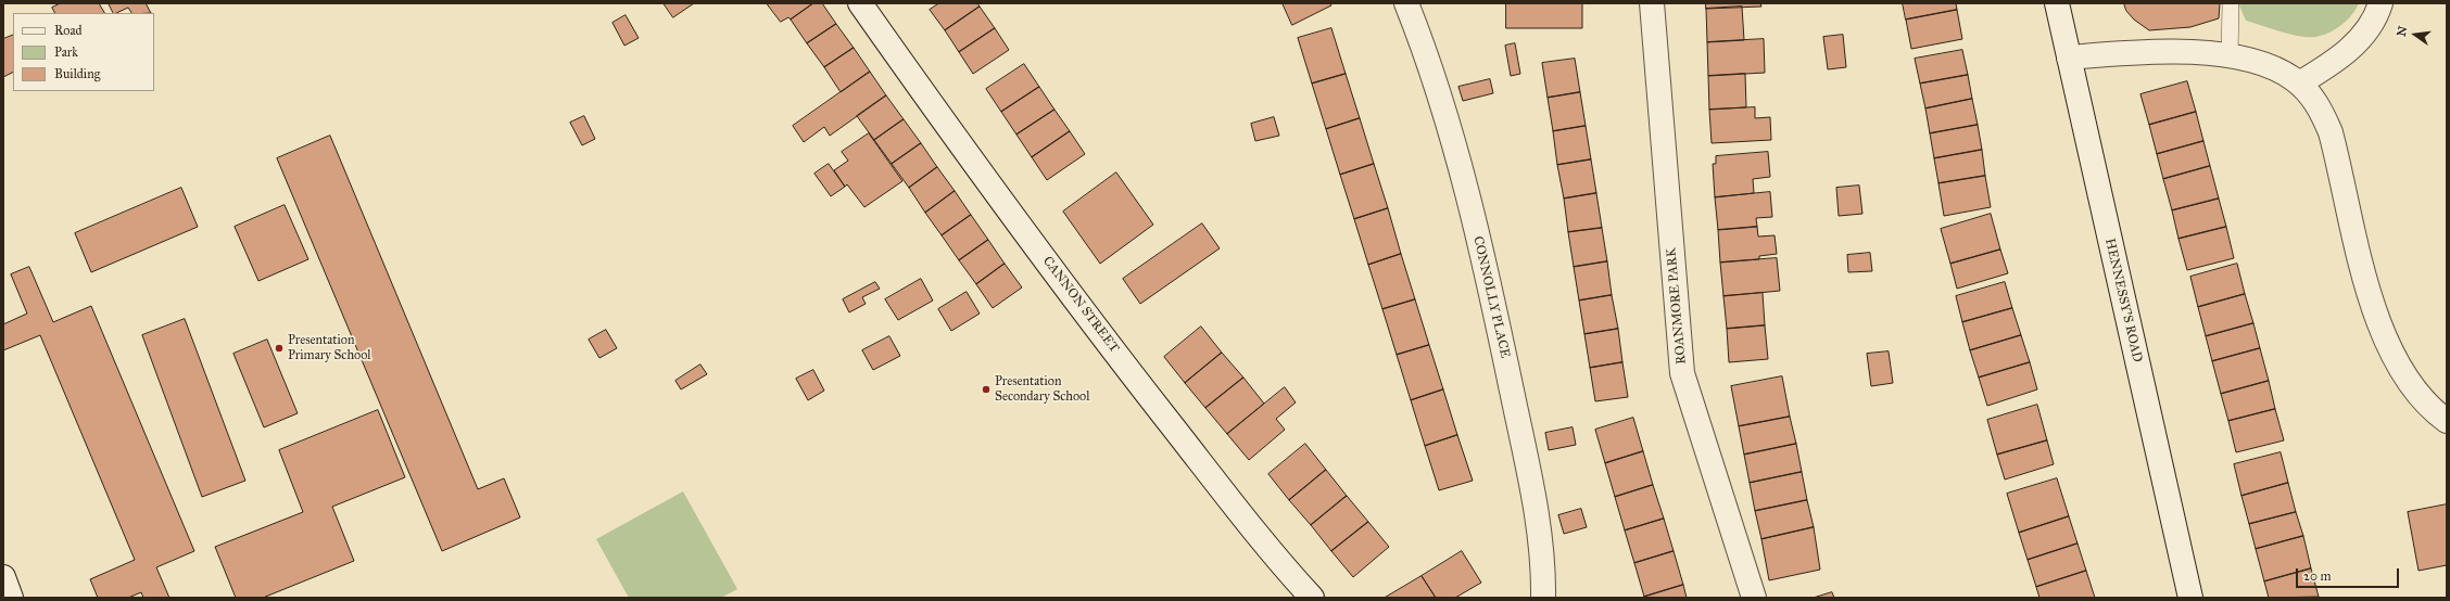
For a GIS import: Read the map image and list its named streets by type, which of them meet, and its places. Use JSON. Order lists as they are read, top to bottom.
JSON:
{
  "streets": {
    "street": [
      "CONNOLLY PLACE",
      "HENNESSY'S ROAD",
      "CANNON STREET",
      "ROANMORE PARK"
    ]
  },
  "places": ["Presentation Primary School", "Presentation Secondary School"],
  "legend": ["Road", "Park", "Building"],
  "scale_bar": "20 m",
  "north": "left"
}
